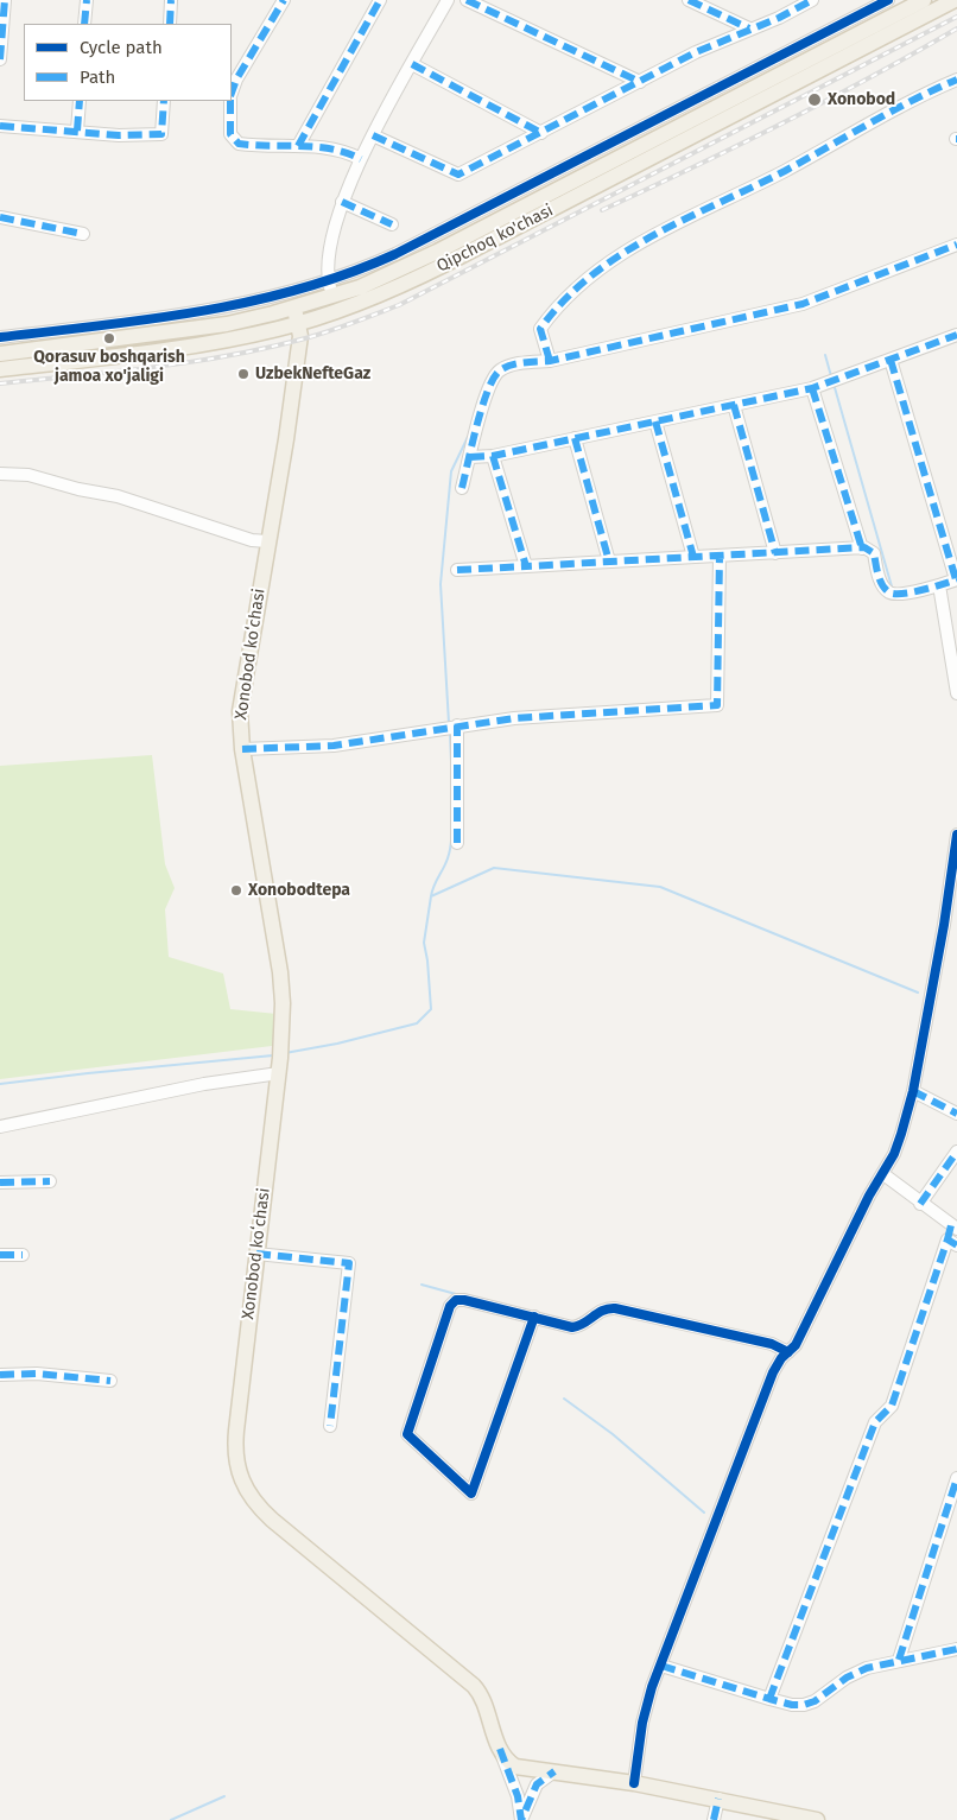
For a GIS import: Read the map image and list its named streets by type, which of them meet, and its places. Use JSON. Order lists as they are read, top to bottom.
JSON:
{
  "streets": {
    "main road": ["Qipchoq ko'chasi", "Xonobod koʻchasi"]
  },
  "crossings": [
    ["Qipchoq ko'chasi", "Xonobod koʻchasi"]
  ],
  "places": [
    "Xonobod",
    "Qorasuv boshqarish jamoa xo'jaligi",
    "UzbekNefteGaz",
    "Xonobodtepa"
  ],
  "legend": ["Cycle path", "Path"]
}
